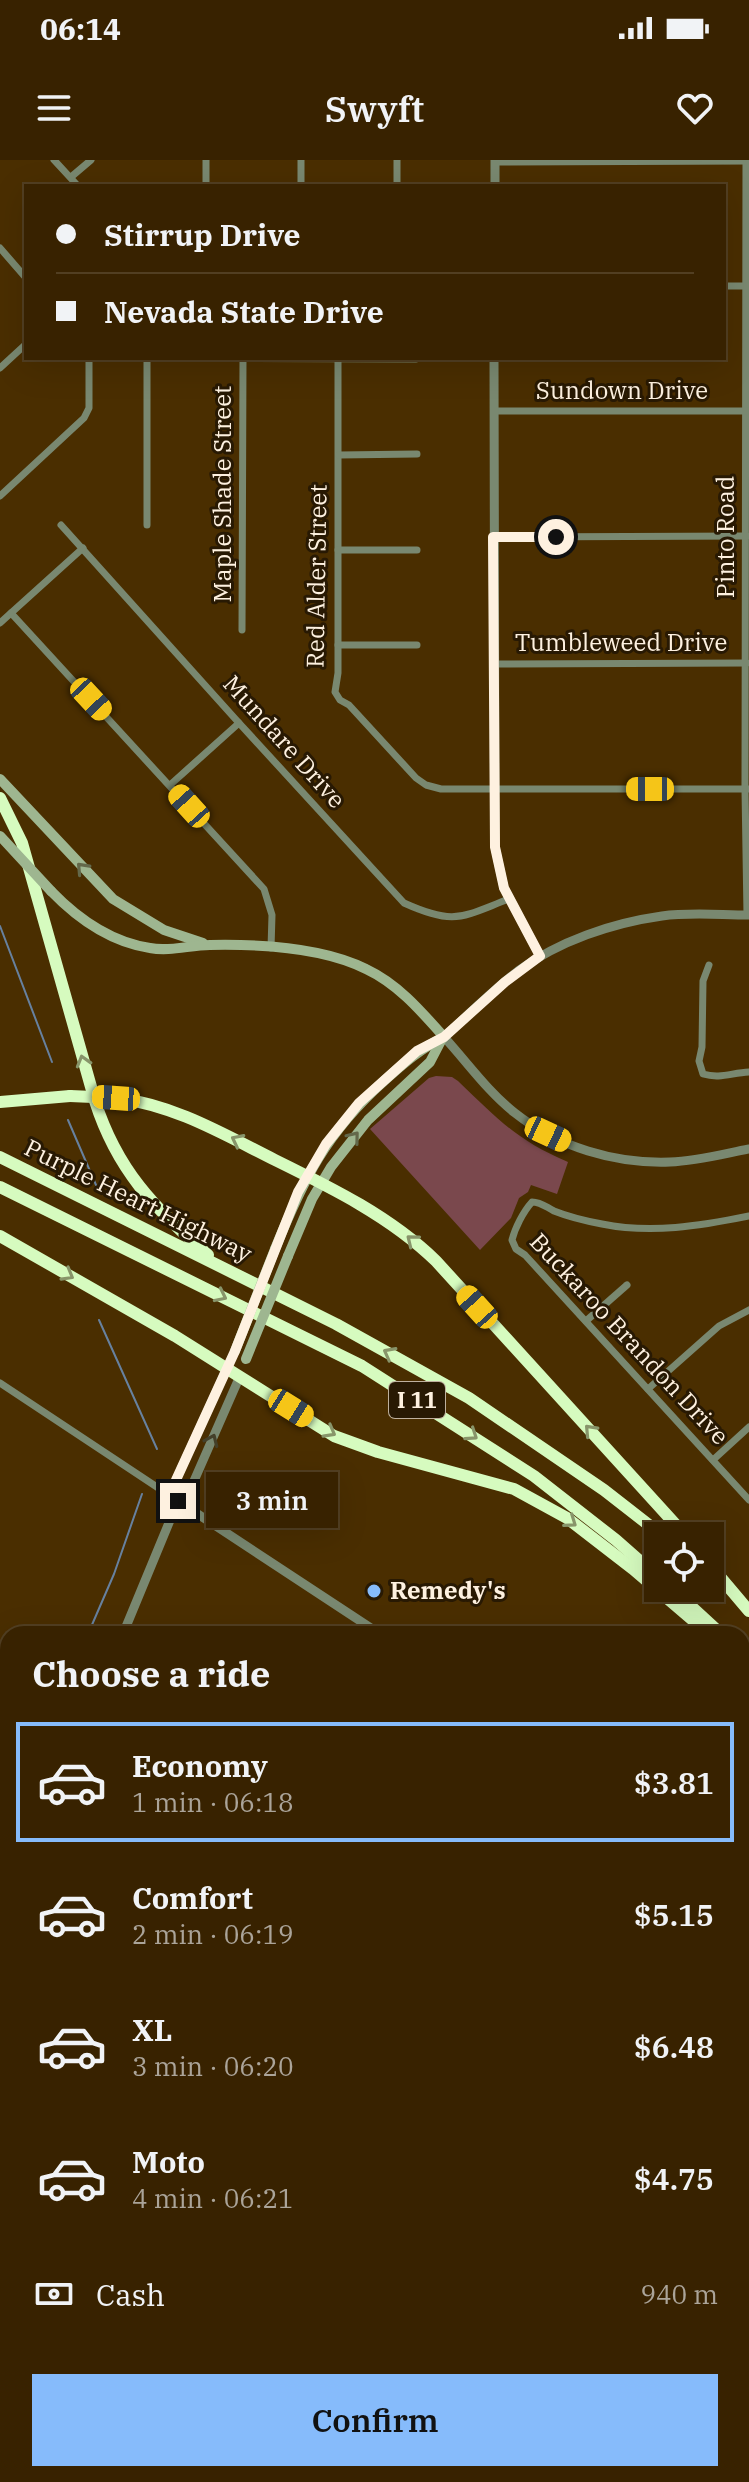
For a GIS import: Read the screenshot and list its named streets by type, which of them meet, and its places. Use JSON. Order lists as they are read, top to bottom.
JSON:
{
  "streets": {
    "highway": ["Purple Heart Highway", "I 11"],
    "street": [
      "Sundown Drive",
      "Maple Shade Street",
      "Pinto Road",
      "Red Alder Street",
      "Tumbleweed Drive",
      "Mundare Drive",
      "Buckaroo Brandon Drive"
    ]
  },
  "crossings": [
    ["Sundown Drive", "Pinto Road"],
    ["Pinto Road", "Red Alder Street"],
    ["Pinto Road", "Tumbleweed Drive"]
  ],
  "places": ["Remedy's"],
  "page": {
    "status": "06:14",
    "header": "Swyft",
    "banner": ["Stirrup Drive", "Nevada State Drive"],
    "bubble": "3 min",
    "heading": "Choose a ride",
    "list": [
      {
        "name": "Economy",
        "note": "1 min · 06:18",
        "value": "$3.81"
      },
      {
        "name": "Comfort",
        "note": "2 min · 06:19",
        "value": "$5.15"
      },
      {
        "name": "XL",
        "note": "3 min · 06:20",
        "value": "$6.48"
      },
      {
        "name": "Moto",
        "note": "4 min · 06:21",
        "value": "$4.75"
      }
    ],
    "pay": ["Cash", "940 m"],
    "buttons": "Confirm"
  }
}
